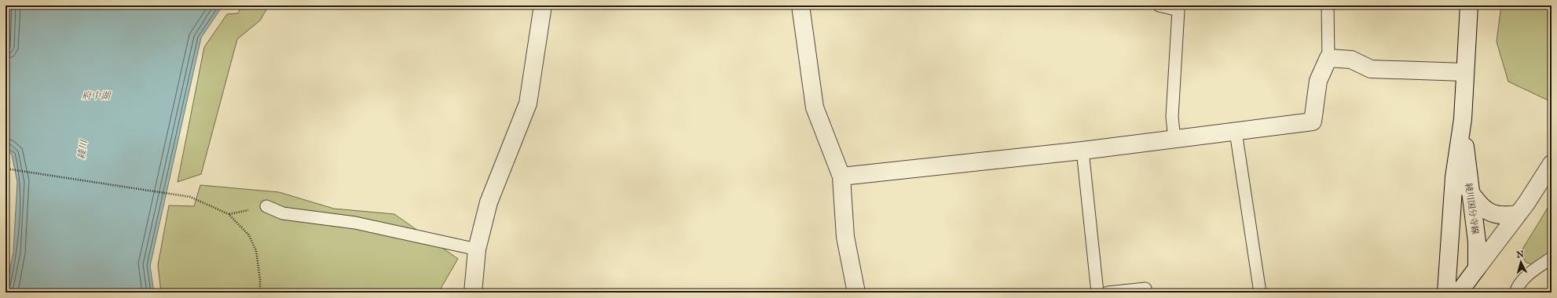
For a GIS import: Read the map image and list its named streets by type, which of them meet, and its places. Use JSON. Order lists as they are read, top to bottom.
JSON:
{
  "streets": {
    "street": ["綾川国分寺線"]
  },
  "water": ["府中湖", "綾川"],
  "north": "top"
}
